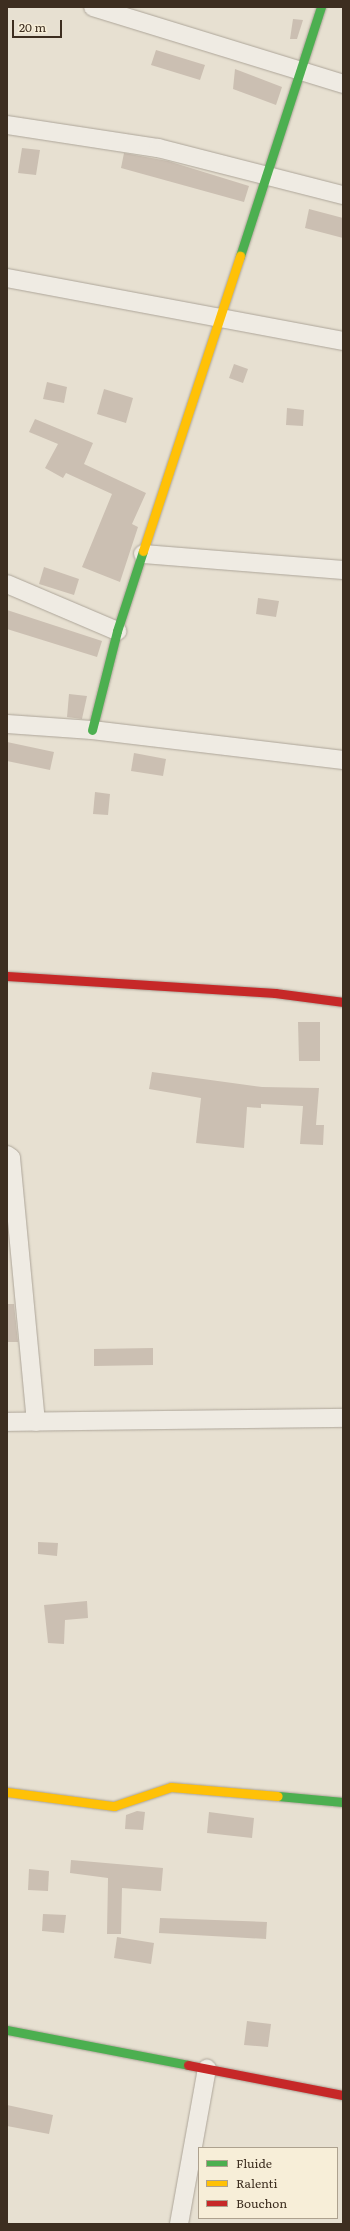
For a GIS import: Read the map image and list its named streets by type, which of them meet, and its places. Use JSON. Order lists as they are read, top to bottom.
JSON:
{
  "legend": ["Fluide", "Ralenti", "Bouchon"],
  "scale_bar": "20 m"
}
